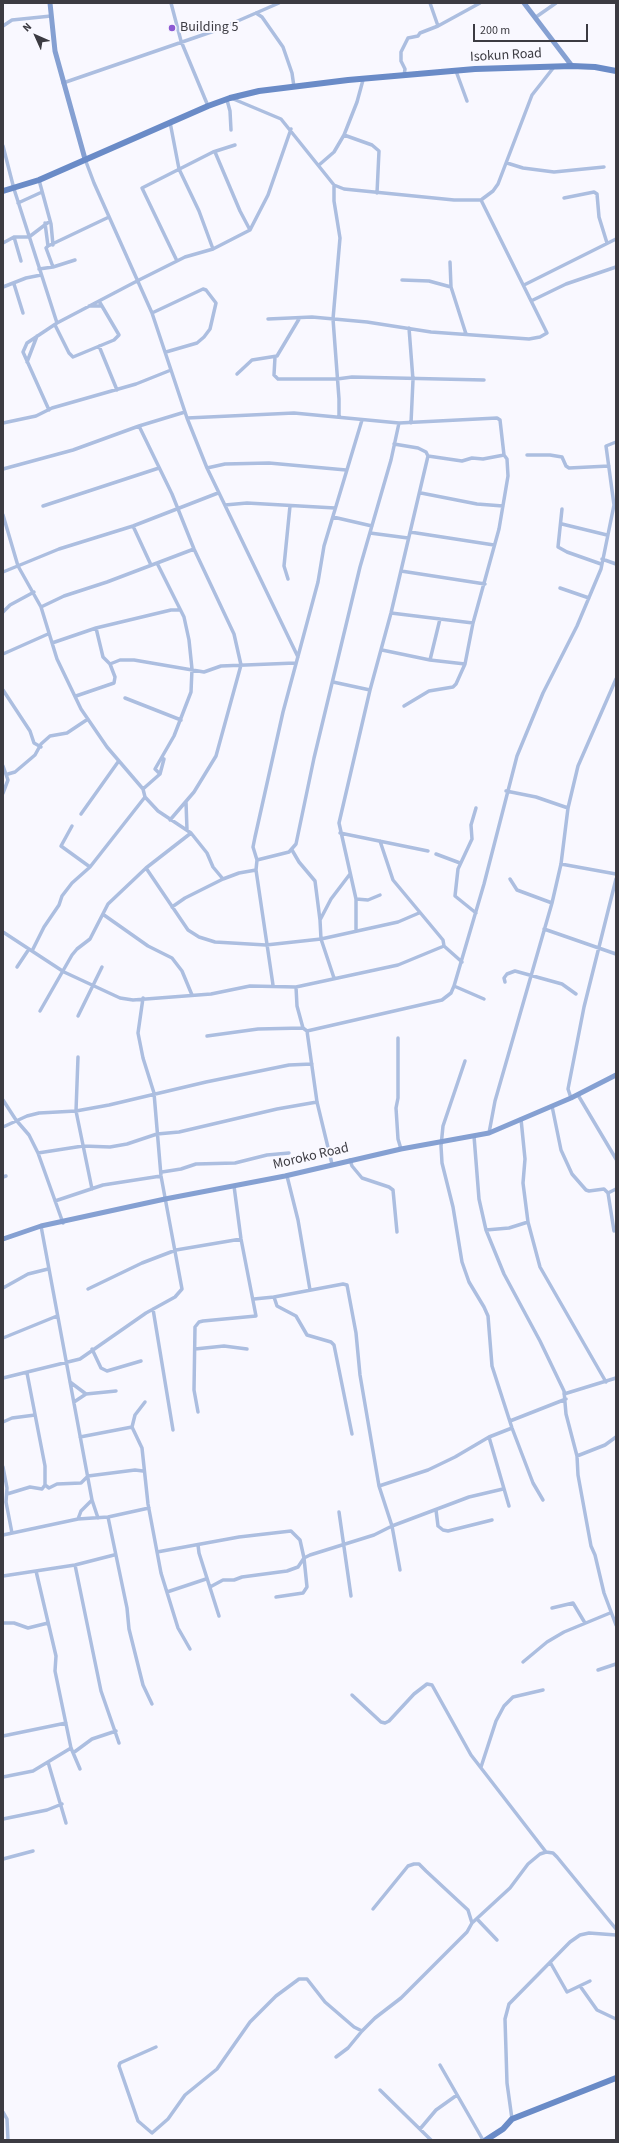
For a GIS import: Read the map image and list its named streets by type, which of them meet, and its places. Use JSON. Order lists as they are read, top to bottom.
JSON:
{
  "streets": {
    "main road": ["Isokun Road"],
    "street": ["Moroko Road"]
  },
  "places": ["Building 5"],
  "scale_bar": "200 m",
  "north": "top left"
}
